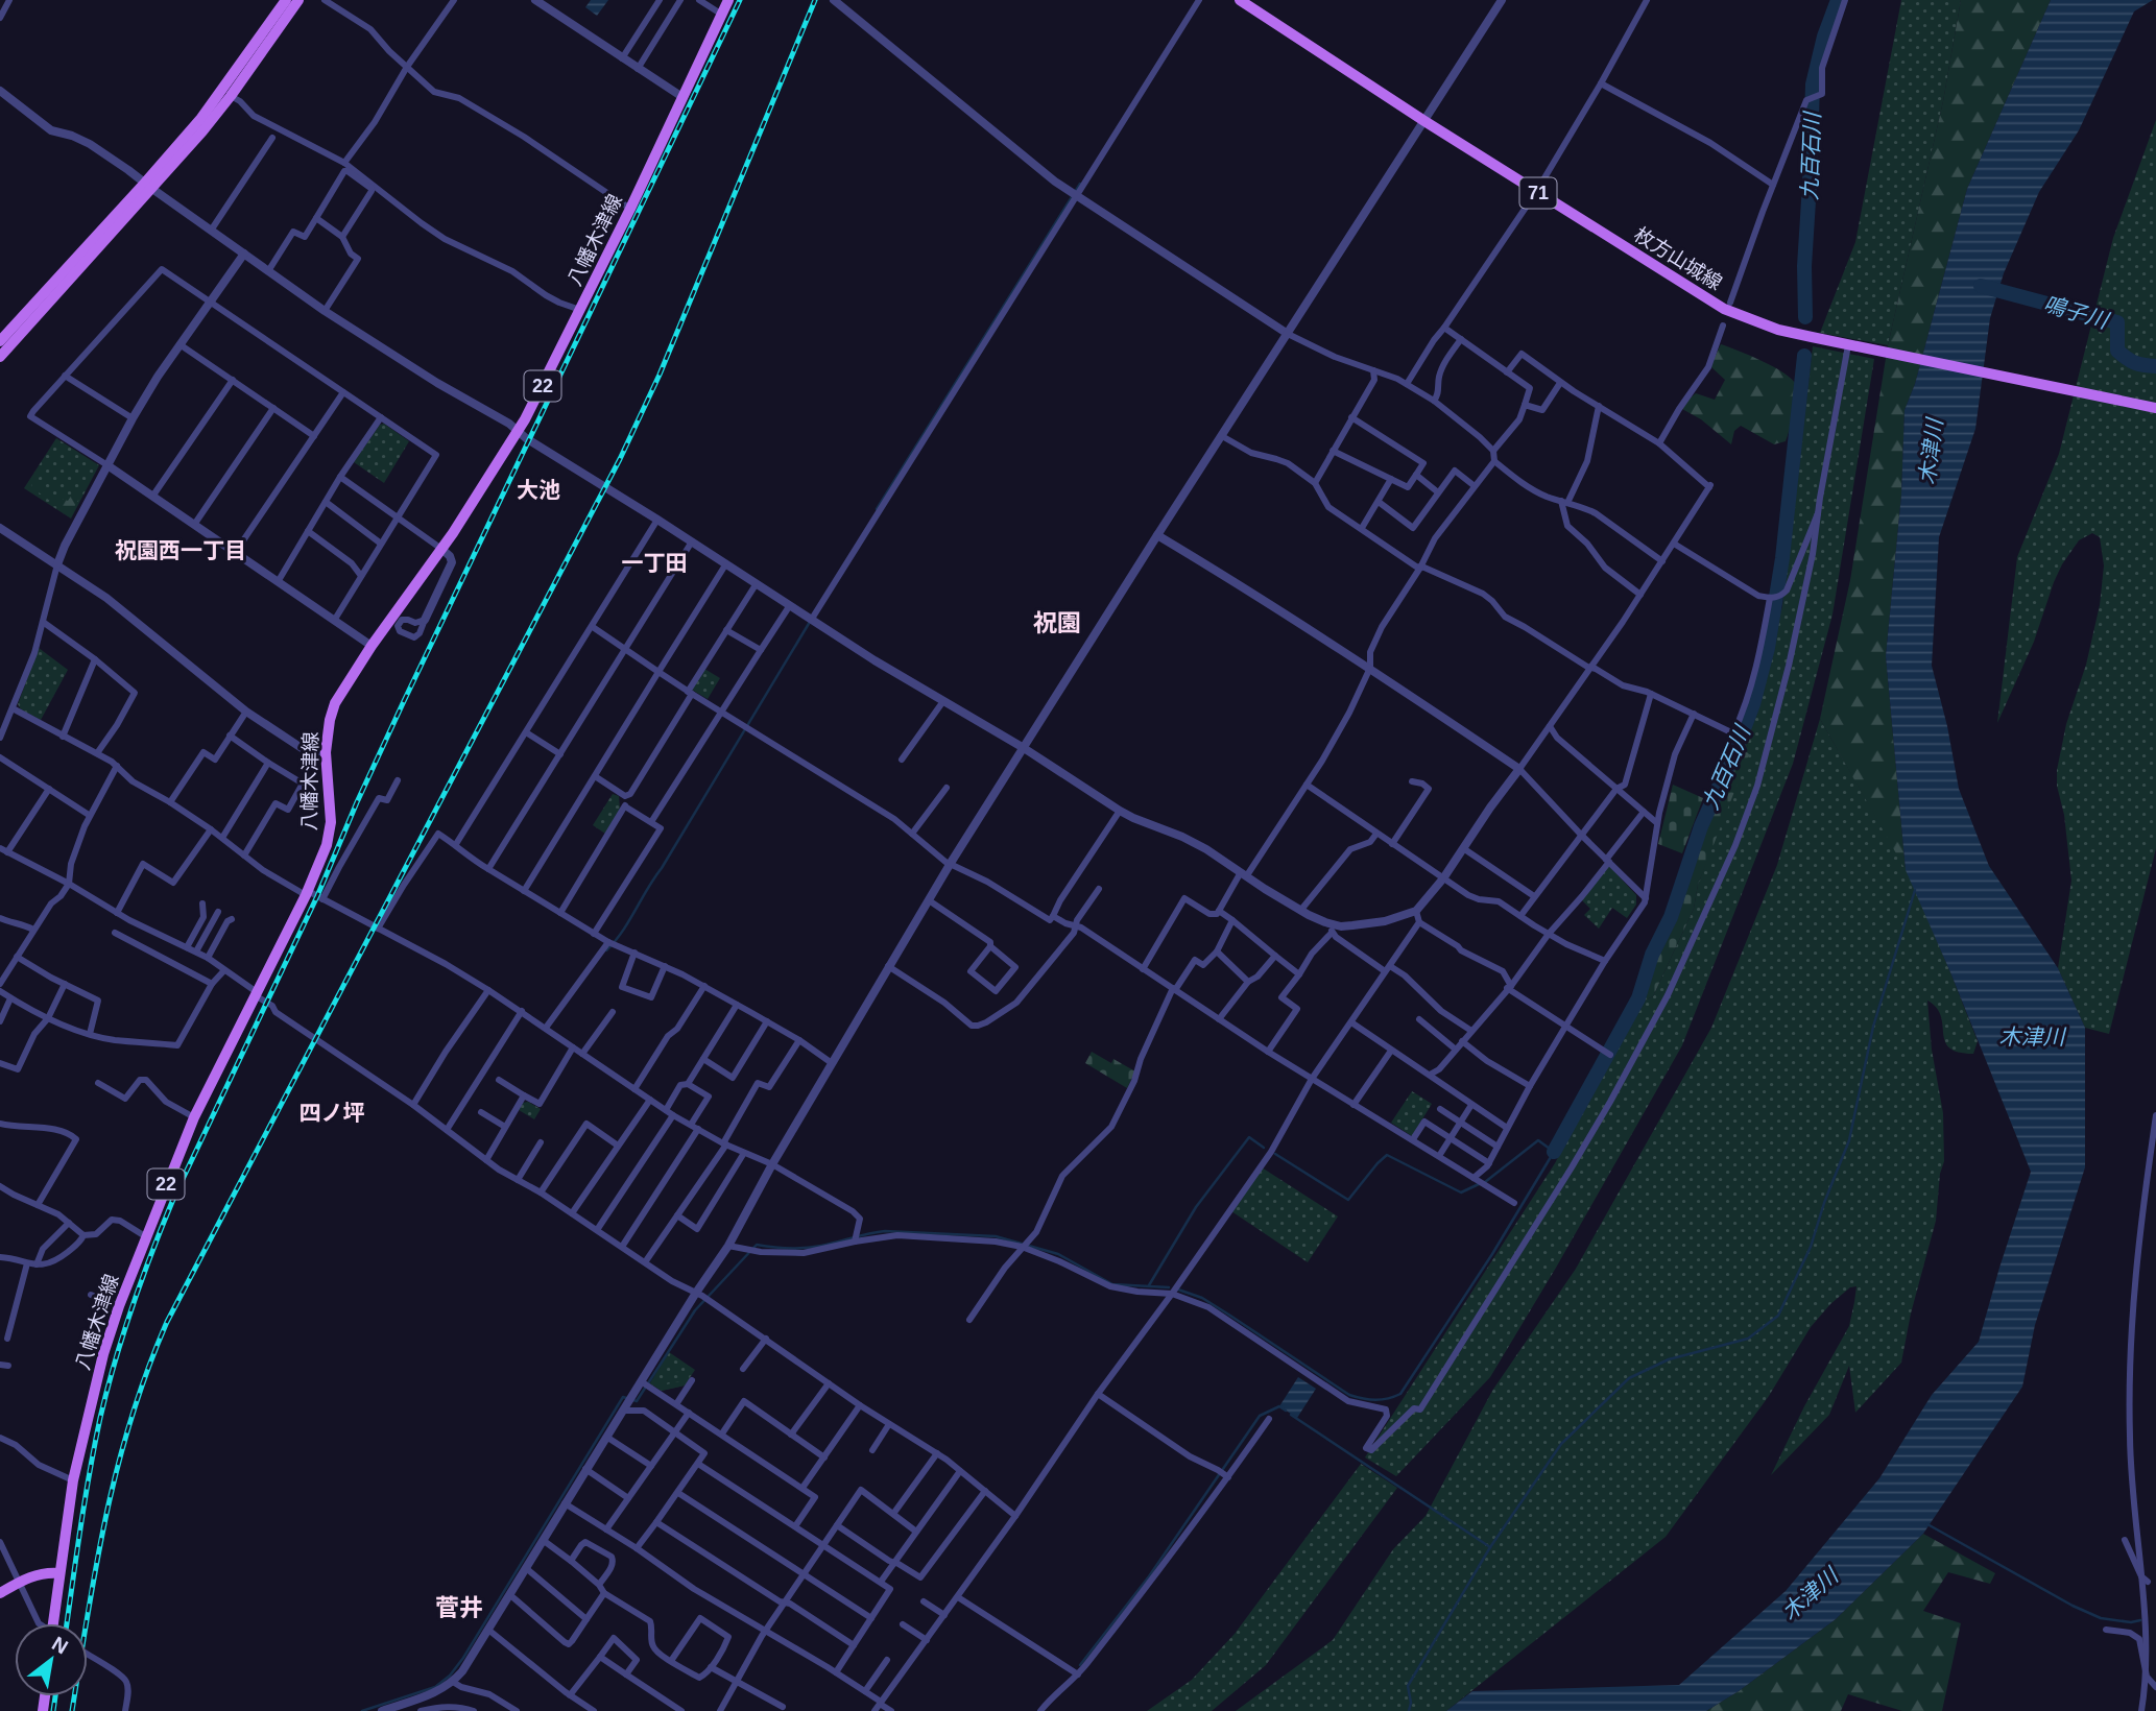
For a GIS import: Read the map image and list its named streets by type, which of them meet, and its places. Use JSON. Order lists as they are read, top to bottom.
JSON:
{
  "streets": {
    "main road": [
      "71",
      "八幡木津線",
      "枚方山城線",
      "22"
    ]
  },
  "districts": [
    "大池",
    "祝園西一丁目",
    "一丁田",
    "祝園",
    "四ノ坪",
    "菅井"
  ],
  "water": ["九百石川", "鳴子川", "木津川"],
  "north": "top right"
}
